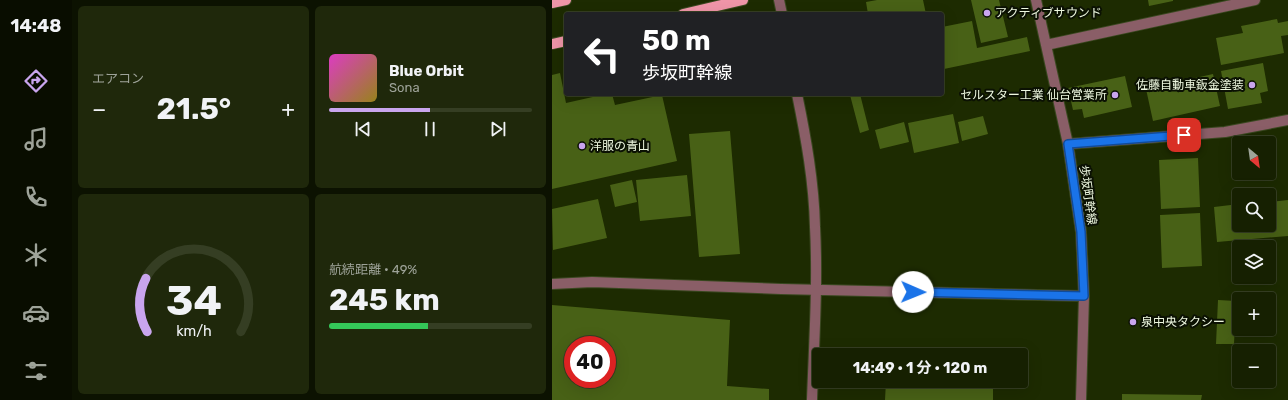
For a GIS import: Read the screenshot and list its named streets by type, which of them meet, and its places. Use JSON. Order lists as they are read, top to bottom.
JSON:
{
  "streets": {
    "street": ["歩坂町幹線"]
  },
  "places": [
    "アクティブサウンド",
    "佐藤自動車鈑金塗装",
    "セルスター工業 仙台営業所",
    "洋服の青山",
    "泉中央タクシー"
  ],
  "north": "bottom right",
  "page": {
    "tabs": "14:48",
    "tile": [
      "エアコン",
      ["航続距離 · 49%", "245 km"]
    ],
    "turn": ["50 m", "歩坂町幹線"],
    "song": ["Blue Orbit", "Sona"],
    "heat": ["−", "21.5°", "+"],
    "map_buttons": ["+", "−"],
    "limit": "40",
    "trip": "14:49 · 1 分 · 120 m",
    "gauge": ["34", "km/h"]
  }
}
